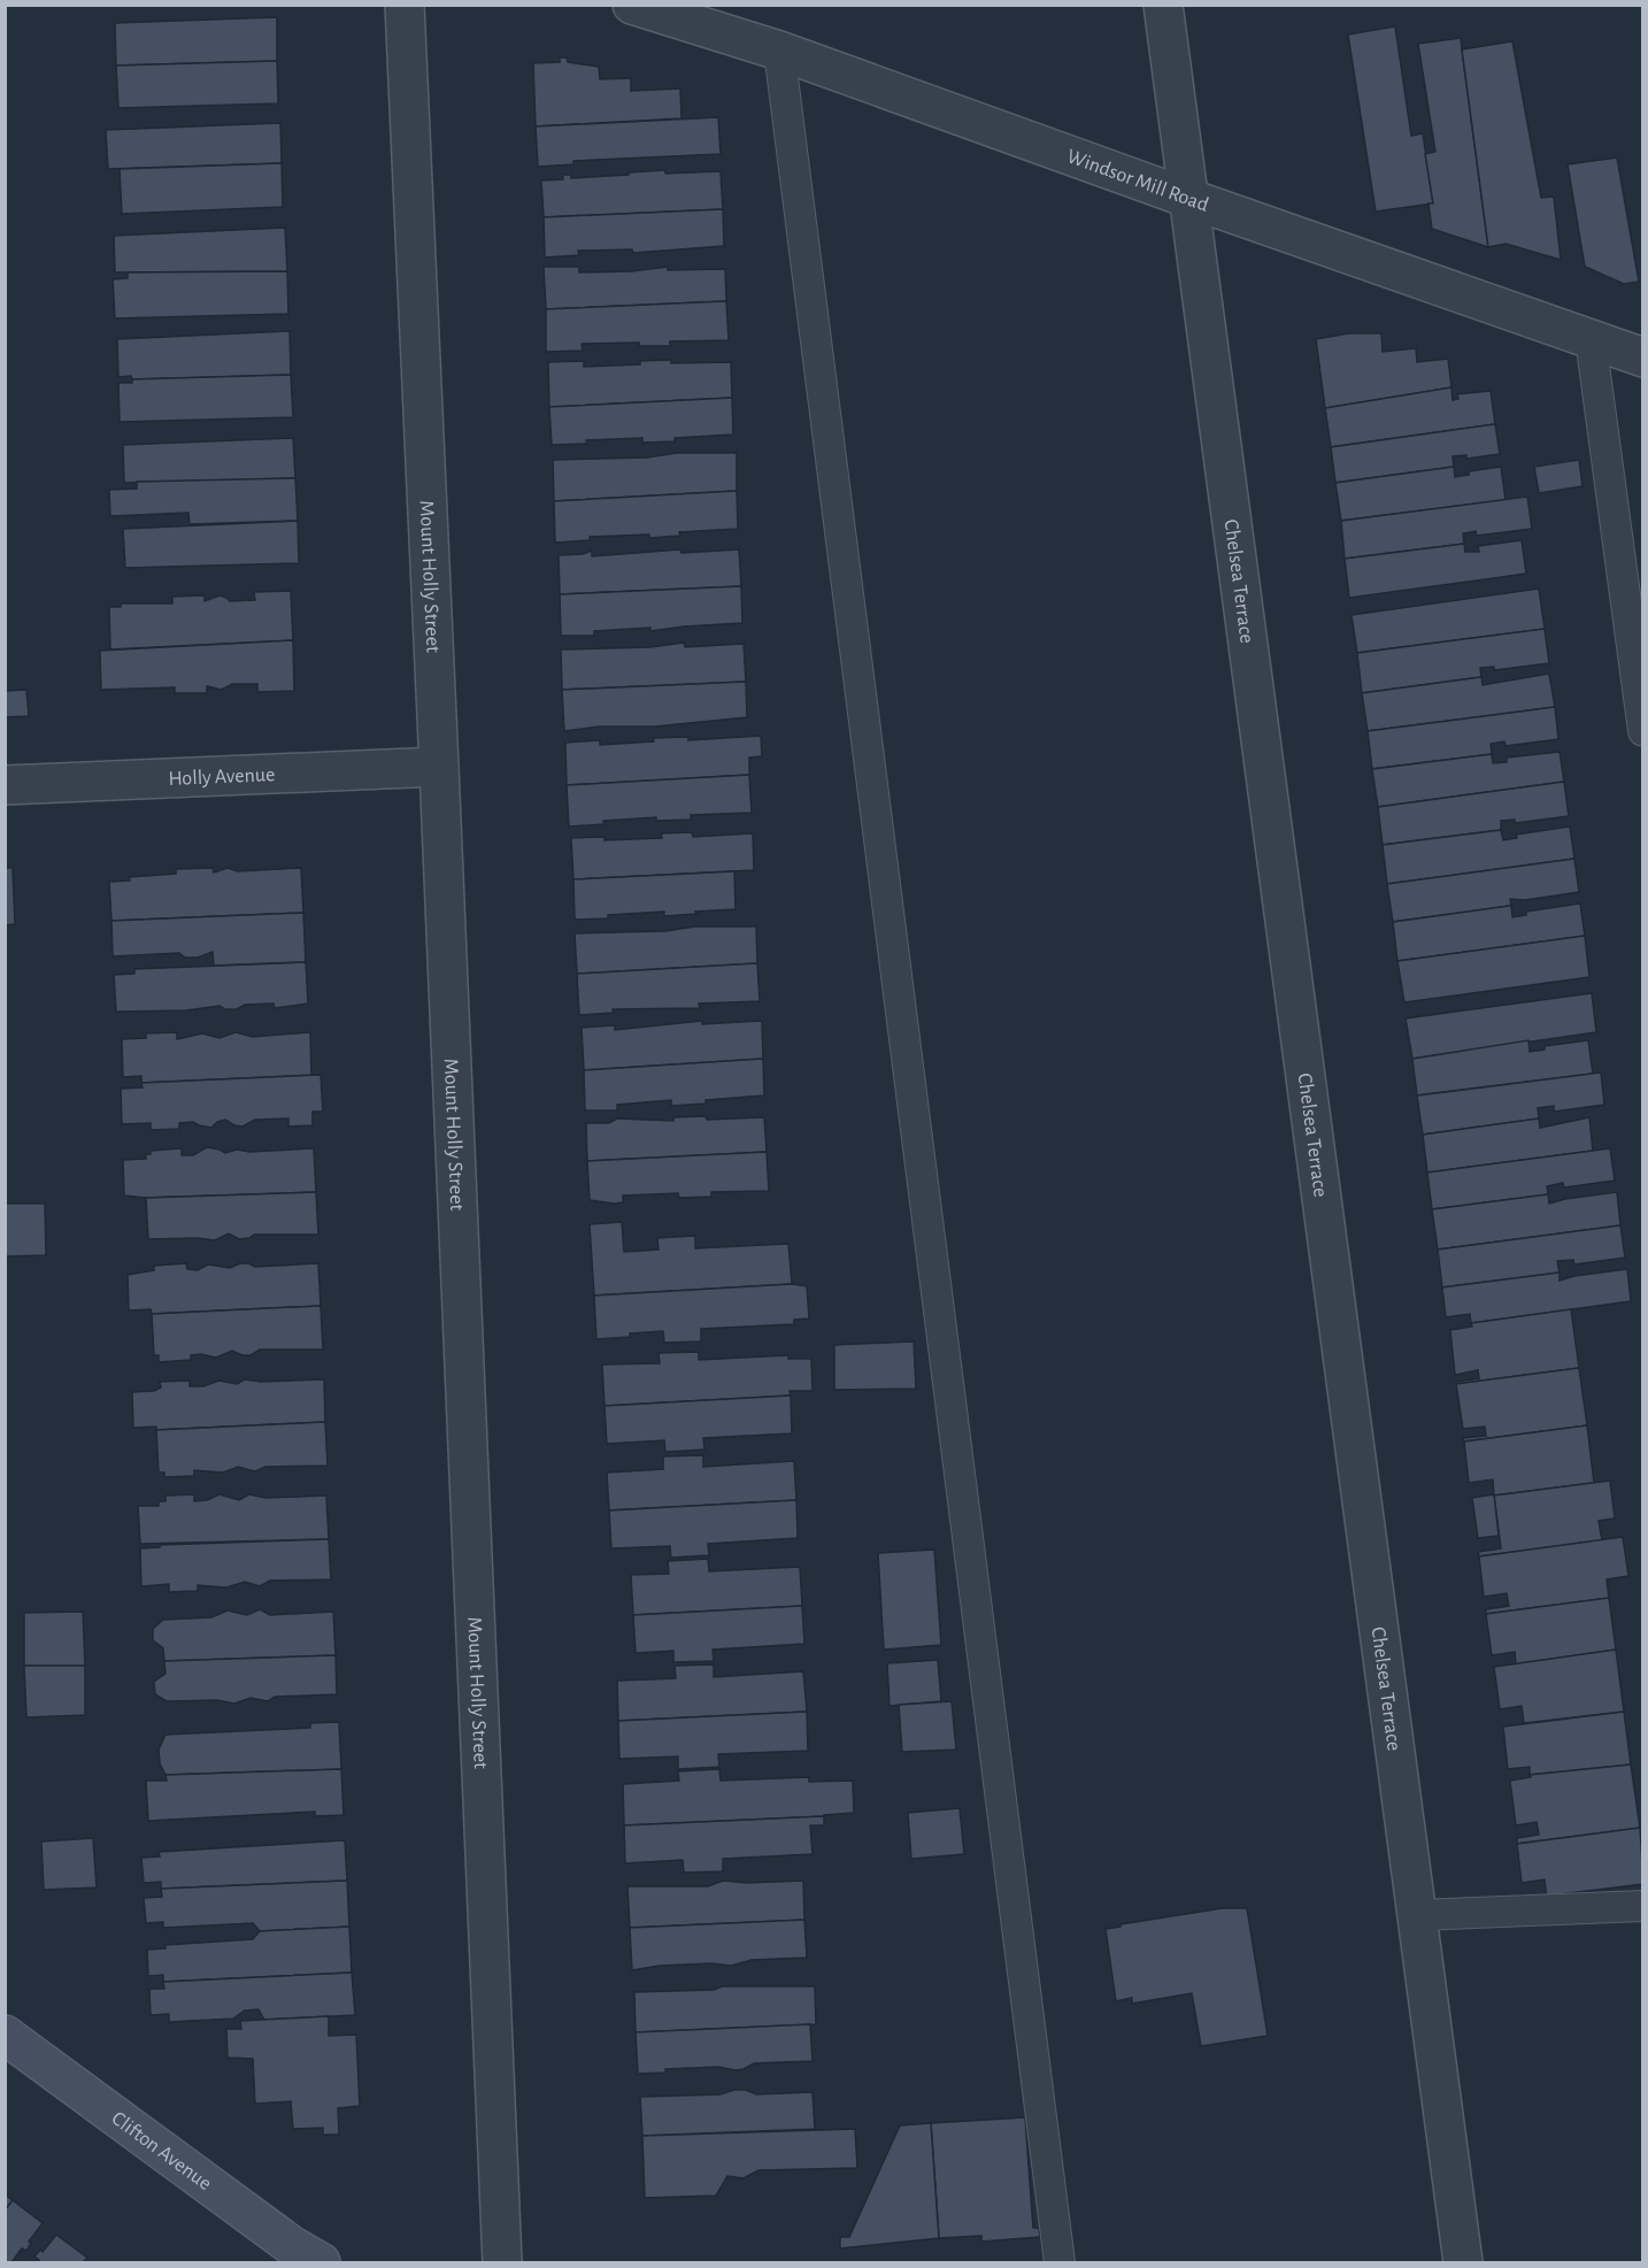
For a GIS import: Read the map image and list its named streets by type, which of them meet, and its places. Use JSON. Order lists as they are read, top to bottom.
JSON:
{
  "streets": {
    "street": [
      "Windsor Mill Road",
      "Mount Holly Street",
      "Chelsea Terrace",
      "Holly Avenue",
      "Clifton Avenue"
    ]
  },
  "crossings": [
    ["Windsor Mill Road", "Chelsea Terrace"],
    ["Mount Holly Street", "Holly Avenue"]
  ]
}
